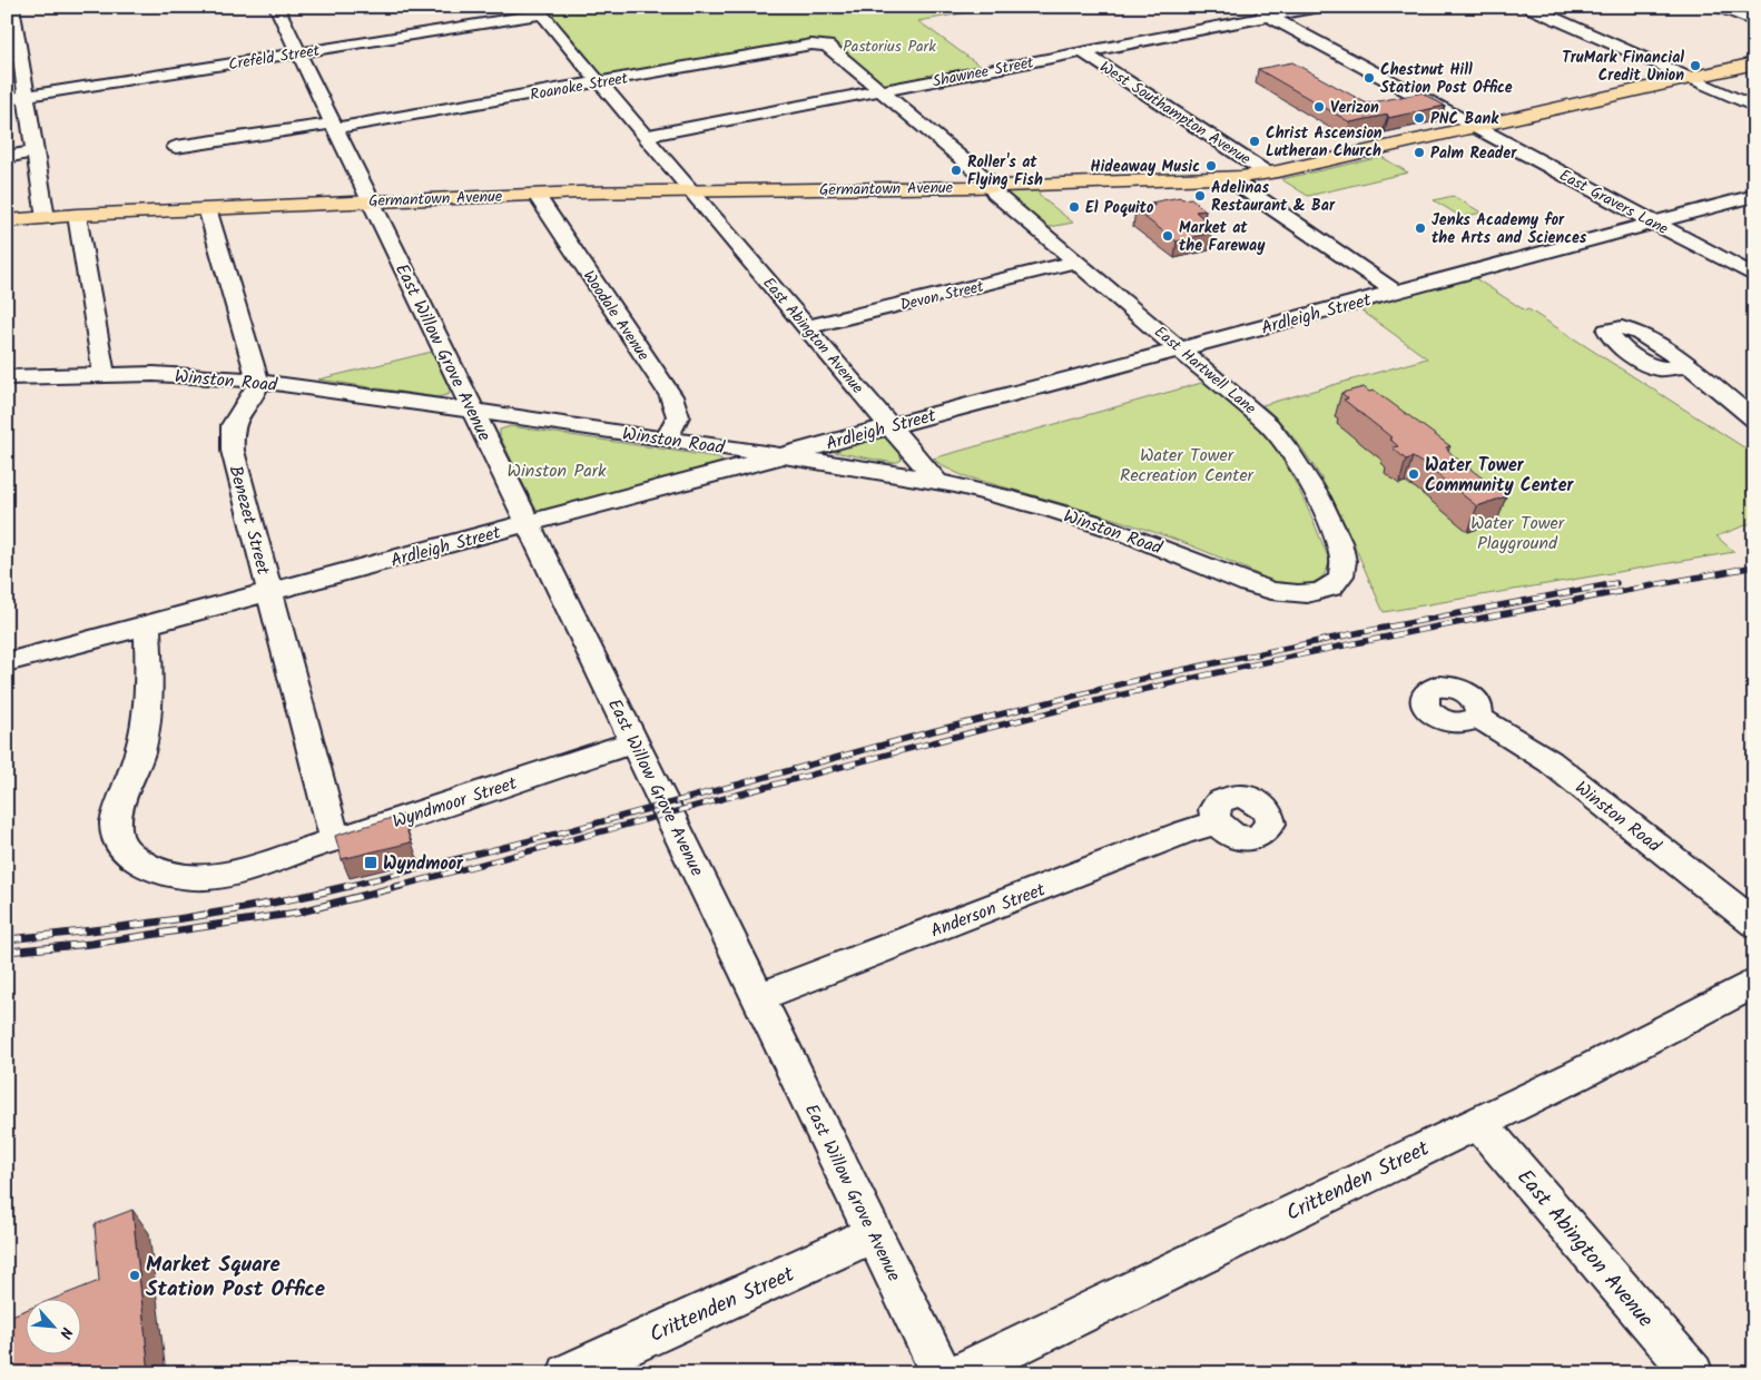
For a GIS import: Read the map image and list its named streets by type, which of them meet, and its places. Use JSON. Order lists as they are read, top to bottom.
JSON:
{
  "streets": {
    "main road": ["Germantown Avenue"],
    "street": [
      "Crefeld Street",
      "Shawnee Street",
      "Roanoke Street",
      "West Southampton Avenue",
      "East Gravers Lane",
      "Devon Street",
      "Ardleigh Street",
      "Woodale Avenue",
      "East Abington Avenue",
      "East Willow Grove Avenue",
      "East Hartwell Lane",
      "Winston Road",
      "Benezet Street",
      "Wyndmoor Street",
      "Anderson Street",
      "Crittenden Street"
    ]
  },
  "crossings": [
    ["Crefeld Street", "East Abington Avenue"],
    ["Crefeld Street", "East Willow Grove Avenue"],
    ["Shawnee Street", "West Southampton Avenue"],
    ["Shawnee Street", "East Gravers Lane"],
    ["Shawnee Street", "East Abington Avenue"],
    ["Shawnee Street", "East Hartwell Lane"],
    ["Roanoke Street", "East Abington Avenue"],
    ["Roanoke Street", "East Willow Grove Avenue"],
    ["Roanoke Street", "East Hartwell Lane"],
    ["West Southampton Avenue", "Germantown Avenue"],
    ["Germantown Avenue", "East Gravers Lane"],
    ["Germantown Avenue", "Woodale Avenue"],
    ["Germantown Avenue", "East Abington Avenue"],
    ["Germantown Avenue", "East Willow Grove Avenue"],
    ["Germantown Avenue", "East Hartwell Lane"],
    ["East Gravers Lane", "Ardleigh Street"],
    ["Devon Street", "East Abington Avenue"],
    ["Devon Street", "East Hartwell Lane"],
    ["Ardleigh Street", "East Abington Avenue"],
    ["Ardleigh Street", "East Willow Grove Avenue"],
    ["Ardleigh Street", "East Hartwell Lane"],
    ["Ardleigh Street", "Winston Road"],
    ["Ardleigh Street", "Benezet Street"],
    ["Ardleigh Street", "Wyndmoor Street"],
    ["Woodale Avenue", "Winston Road"],
    ["East Abington Avenue", "Winston Road"],
    ["East Abington Avenue", "Crittenden Street"],
    ["East Willow Grove Avenue", "Winston Road"],
    ["East Willow Grove Avenue", "Wyndmoor Street"],
    ["East Willow Grove Avenue", "Anderson Street"],
    ["East Willow Grove Avenue", "Crittenden Street"],
    ["East Hartwell Lane", "Winston Road"],
    ["Winston Road", "Benezet Street"],
    ["Benezet Street", "Wyndmoor Street"]
  ],
  "parks": [
    "Pastorius Park",
    "Water Tower Recreation Center",
    "Winston Park",
    "Water Tower Playground"
  ],
  "places": {
    "other": [
      "TruMark Financial Credit Union",
      "Chestnut Hill Station Post Office",
      "Verizon",
      "PNC Bank",
      "Christ Ascension Lutheran Church",
      "Palm Reader",
      "Hideaway Music",
      "Roller's at Flying Fish",
      "Adelinas Restaurant & Bar",
      "El Poquito",
      "Jenks Academy for the Arts and Sciences",
      "Market at the Fareway",
      "Water Tower Community Center",
      "Market Square Station Post Office"
    ],
    "transit": ["Wyndmoor"]
  },
  "north": "bottom right"
}
